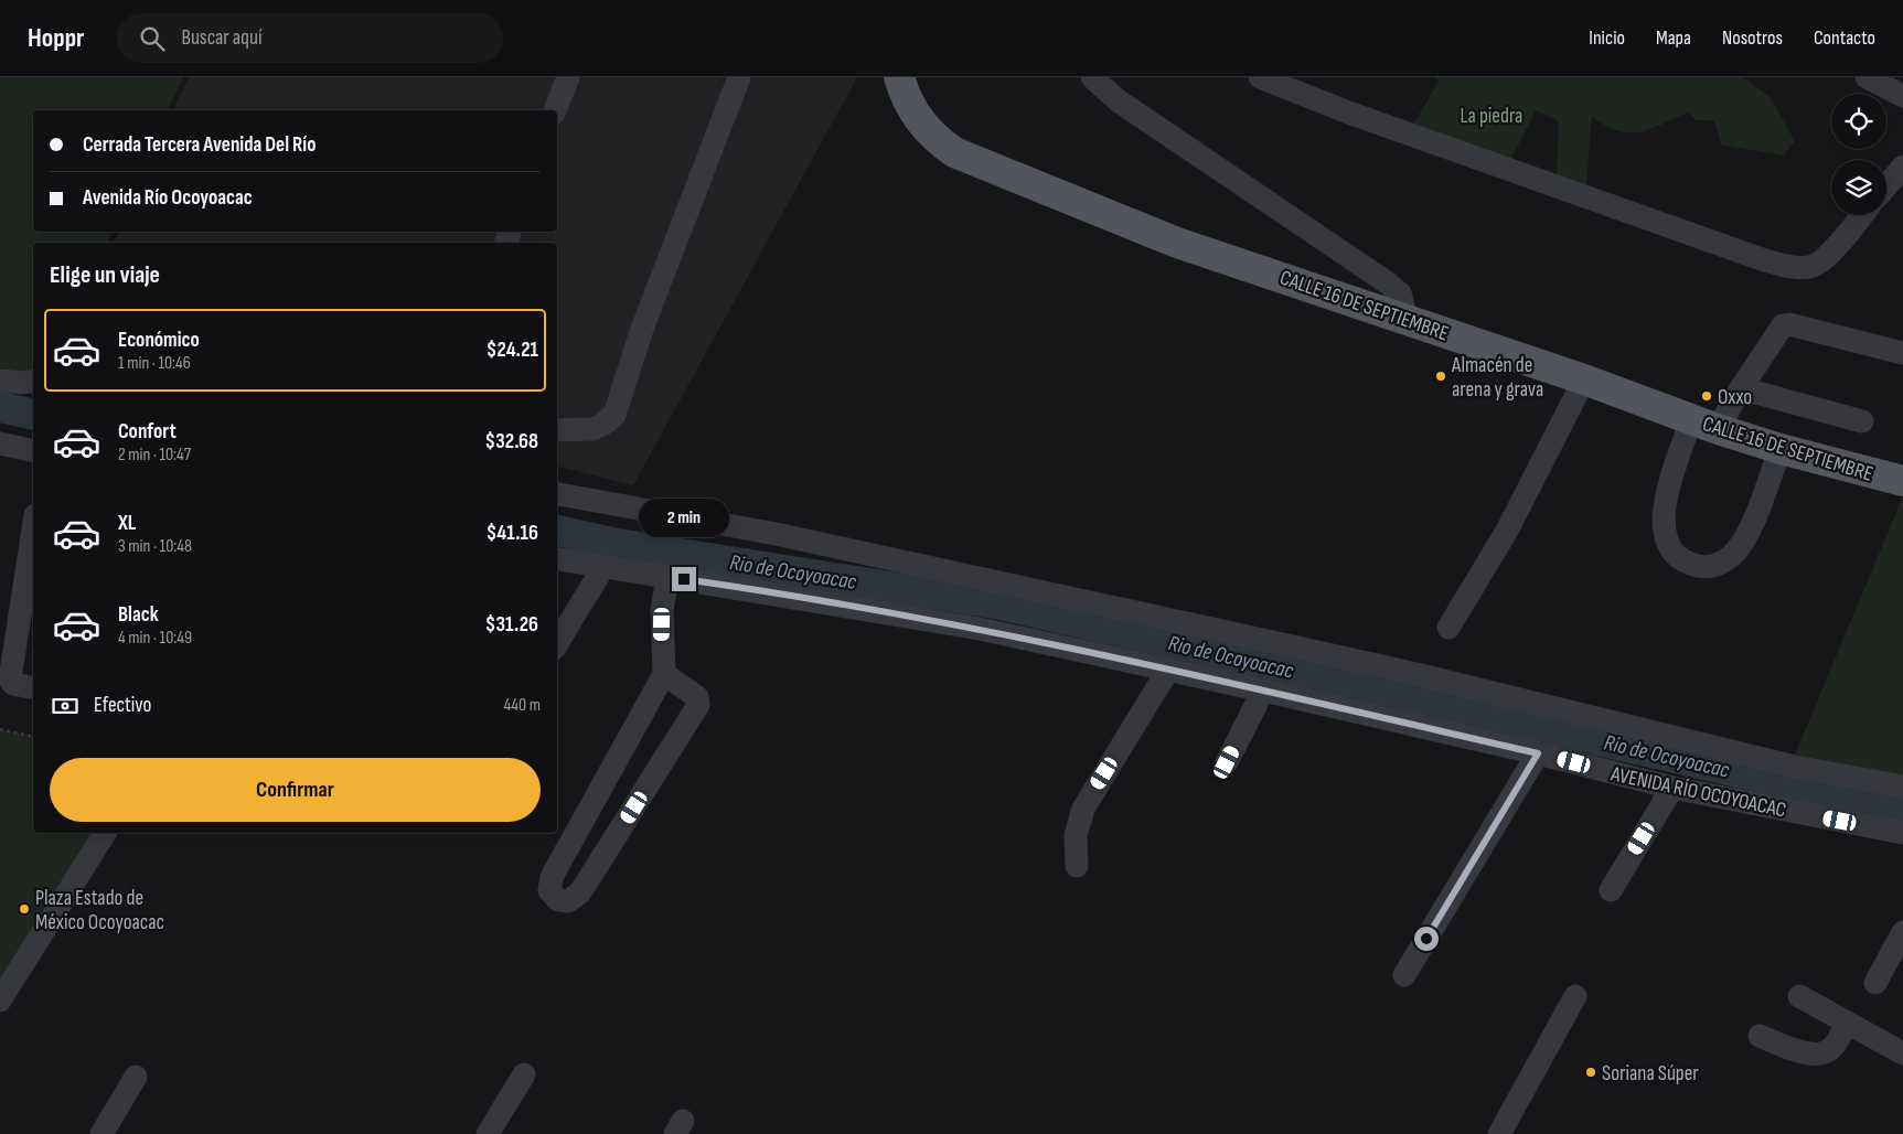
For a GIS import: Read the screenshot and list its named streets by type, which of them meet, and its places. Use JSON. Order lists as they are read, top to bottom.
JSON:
{
  "streets": {
    "main road": ["CALLE 16 DE SEPTIEMBRE"],
    "street": ["AVENIDA RÍO OCOYOACAC"]
  },
  "water": ["Rio de Ocoyoacac"],
  "parks": ["La piedra"],
  "places": [
    "Almacén de arena y grava",
    "Oxxo",
    "Plaza Estado de México Ocoyoacac",
    "Soriana Súper"
  ],
  "page": {
    "header": "Hoppr",
    "search": "Buscar aquí",
    "nav": [
      "Inicio",
      "Mapa",
      "Nosotros",
      "Contacto"
    ],
    "banner": ["Cerrada Tercera Avenida Del Río", "Avenida Río Ocoyoacac"],
    "heading": "Elige un viaje",
    "list": [
      {
        "name": "Económico",
        "note": "1 min · 10:46",
        "value": "$24.21"
      },
      {
        "name": "Confort",
        "note": "2 min · 10:47",
        "value": "$32.68"
      },
      {
        "name": "XL",
        "note": "3 min · 10:48",
        "value": "$41.16"
      },
      {
        "name": "Black",
        "note": "4 min · 10:49",
        "value": "$31.26"
      }
    ],
    "bubble": "2 min",
    "pay": ["Efectivo", "440 m"],
    "buttons": "Confirmar"
  }
}
